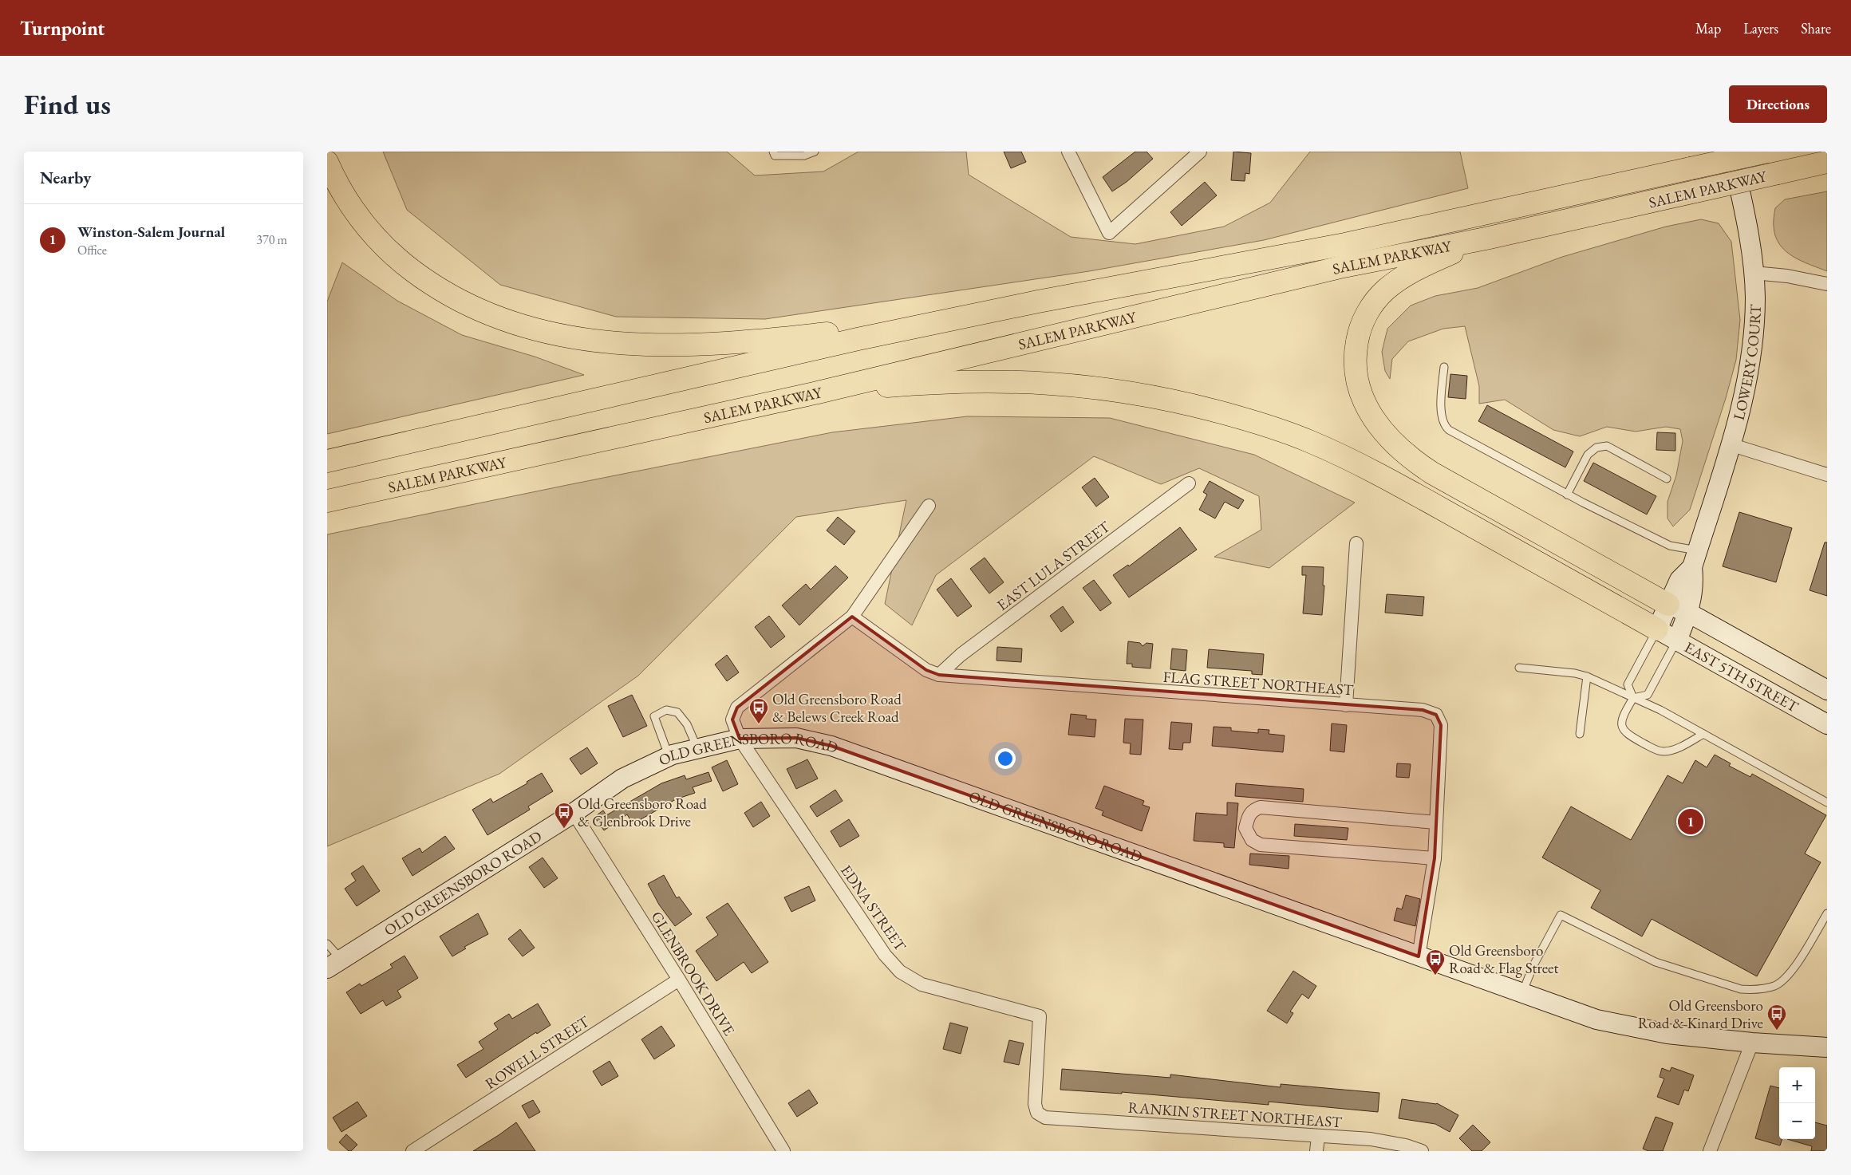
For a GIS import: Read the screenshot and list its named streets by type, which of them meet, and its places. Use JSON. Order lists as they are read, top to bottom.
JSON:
{
  "streets": {
    "highway": ["SALEM PARKWAY"],
    "street": [
      "LOWERY COURT",
      "EAST LULA STREET",
      "EAST 5TH STREET",
      "FLAG STREET NORTHEAST",
      "OLD GREENSBORO ROAD",
      "EDNA STREET",
      "GLENBROOK DRIVE",
      "ROWELL STREET",
      "RANKIN STREET NORTHEAST"
    ]
  },
  "crossings": [
    ["LOWERY COURT", "EAST 5TH STREET"],
    ["EAST LULA STREET", "FLAG STREET NORTHEAST"],
    ["FLAG STREET NORTHEAST", "OLD GREENSBORO ROAD"],
    ["FLAG STREET NORTHEAST", "EDNA STREET"],
    ["OLD GREENSBORO ROAD", "EDNA STREET"],
    ["OLD GREENSBORO ROAD", "GLENBROOK DRIVE"],
    ["EDNA STREET", "RANKIN STREET NORTHEAST"],
    ["GLENBROOK DRIVE", "ROWELL STREET"]
  ],
  "places": {
    "bus stop": [
      "Old Greensboro Road & Belews Creek Road",
      "Old Greensboro Road & Glenbrook Drive",
      "Old Greensboro Road & Flag Street",
      "Old Greensboro Road & Kinard Drive"
    ]
  },
  "page": {
    "header": "Turnpoint",
    "nav": ["Map", "Layers", "Share"],
    "buttons": "Directions",
    "title": "Find us",
    "heading": "Nearby",
    "list": [
      {
        "mark": "1",
        "name": "Winston-Salem Journal",
        "note": "Office",
        "value": "370 m"
      }
    ],
    "pins": "1",
    "map_buttons": ["+", "−"]
  }
}
